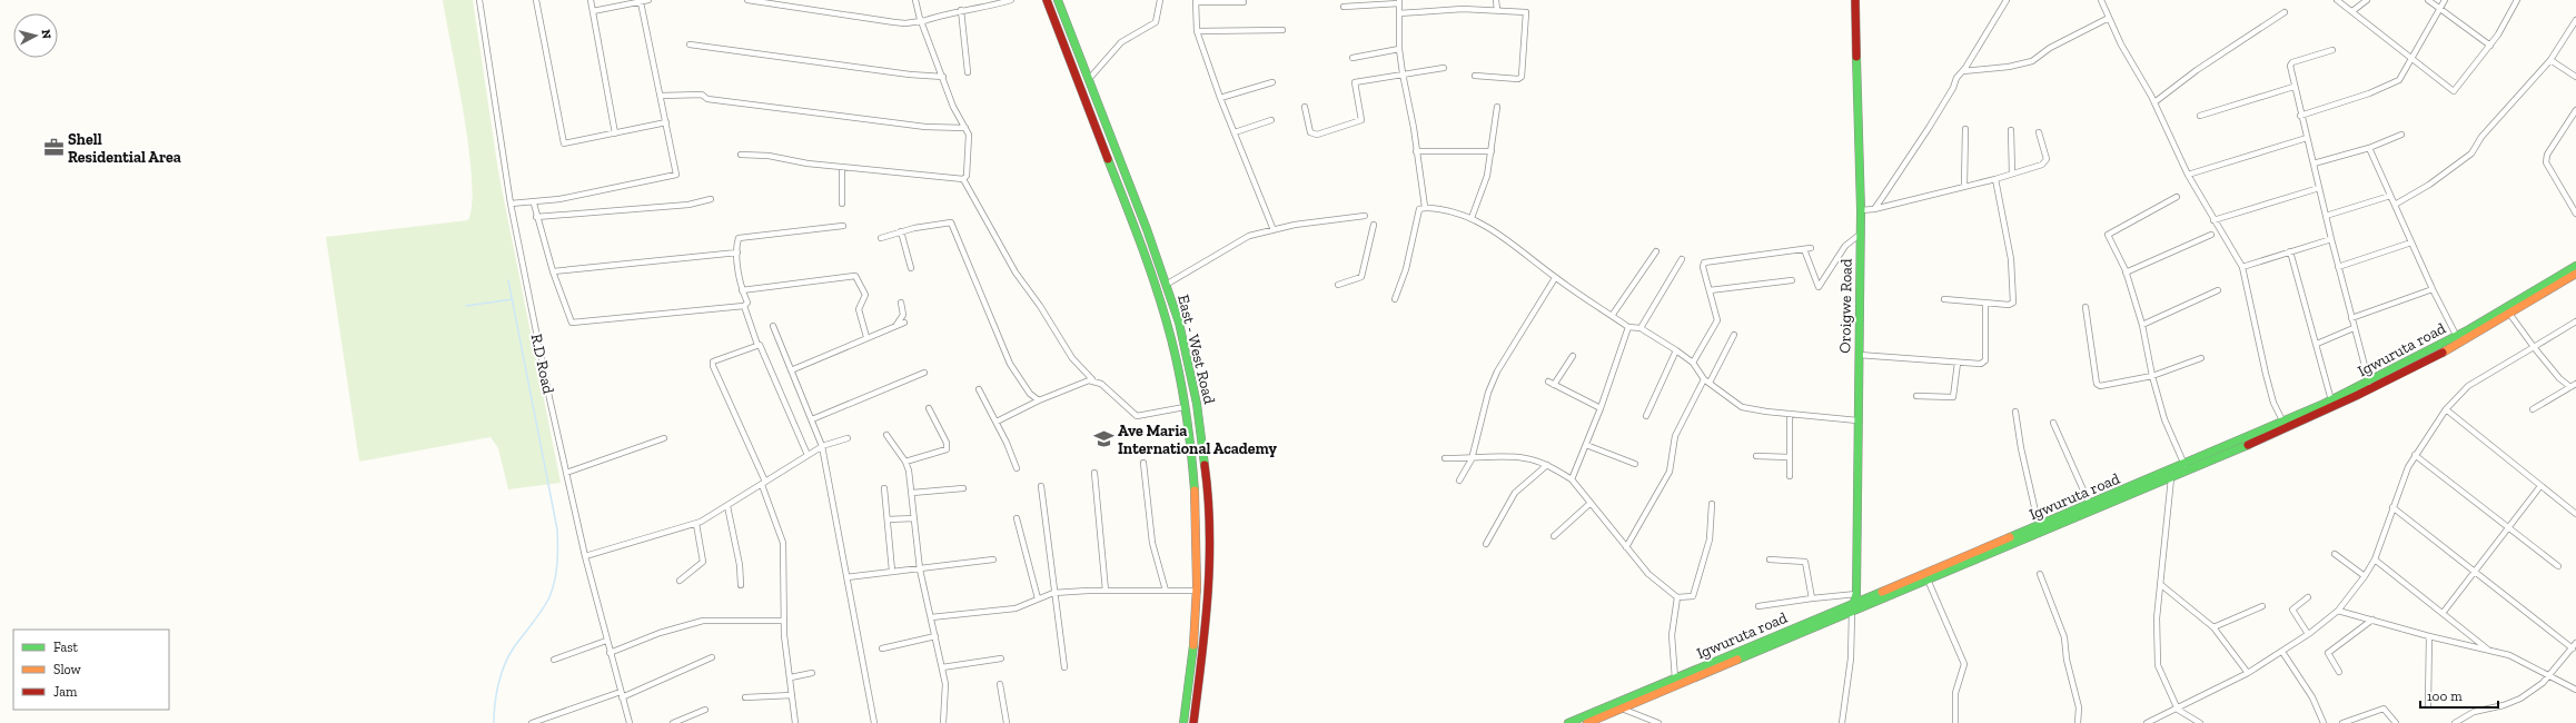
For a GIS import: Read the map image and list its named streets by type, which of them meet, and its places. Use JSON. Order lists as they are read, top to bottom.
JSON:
{
  "streets": {
    "main road": ["Oroigwe Road", "East - West Road", "Igwuruta road"],
    "street": ["R.D Road"]
  },
  "crossings": [
    ["Oroigwe Road", "Igwuruta road"]
  ],
  "places": {
    "office": ["Shell Residential Area"],
    "school or university": ["Ave Maria International Academy"]
  },
  "legend": ["Fast", "Slow", "Jam"],
  "scale_bar": "100 m",
  "north": "right"
}
